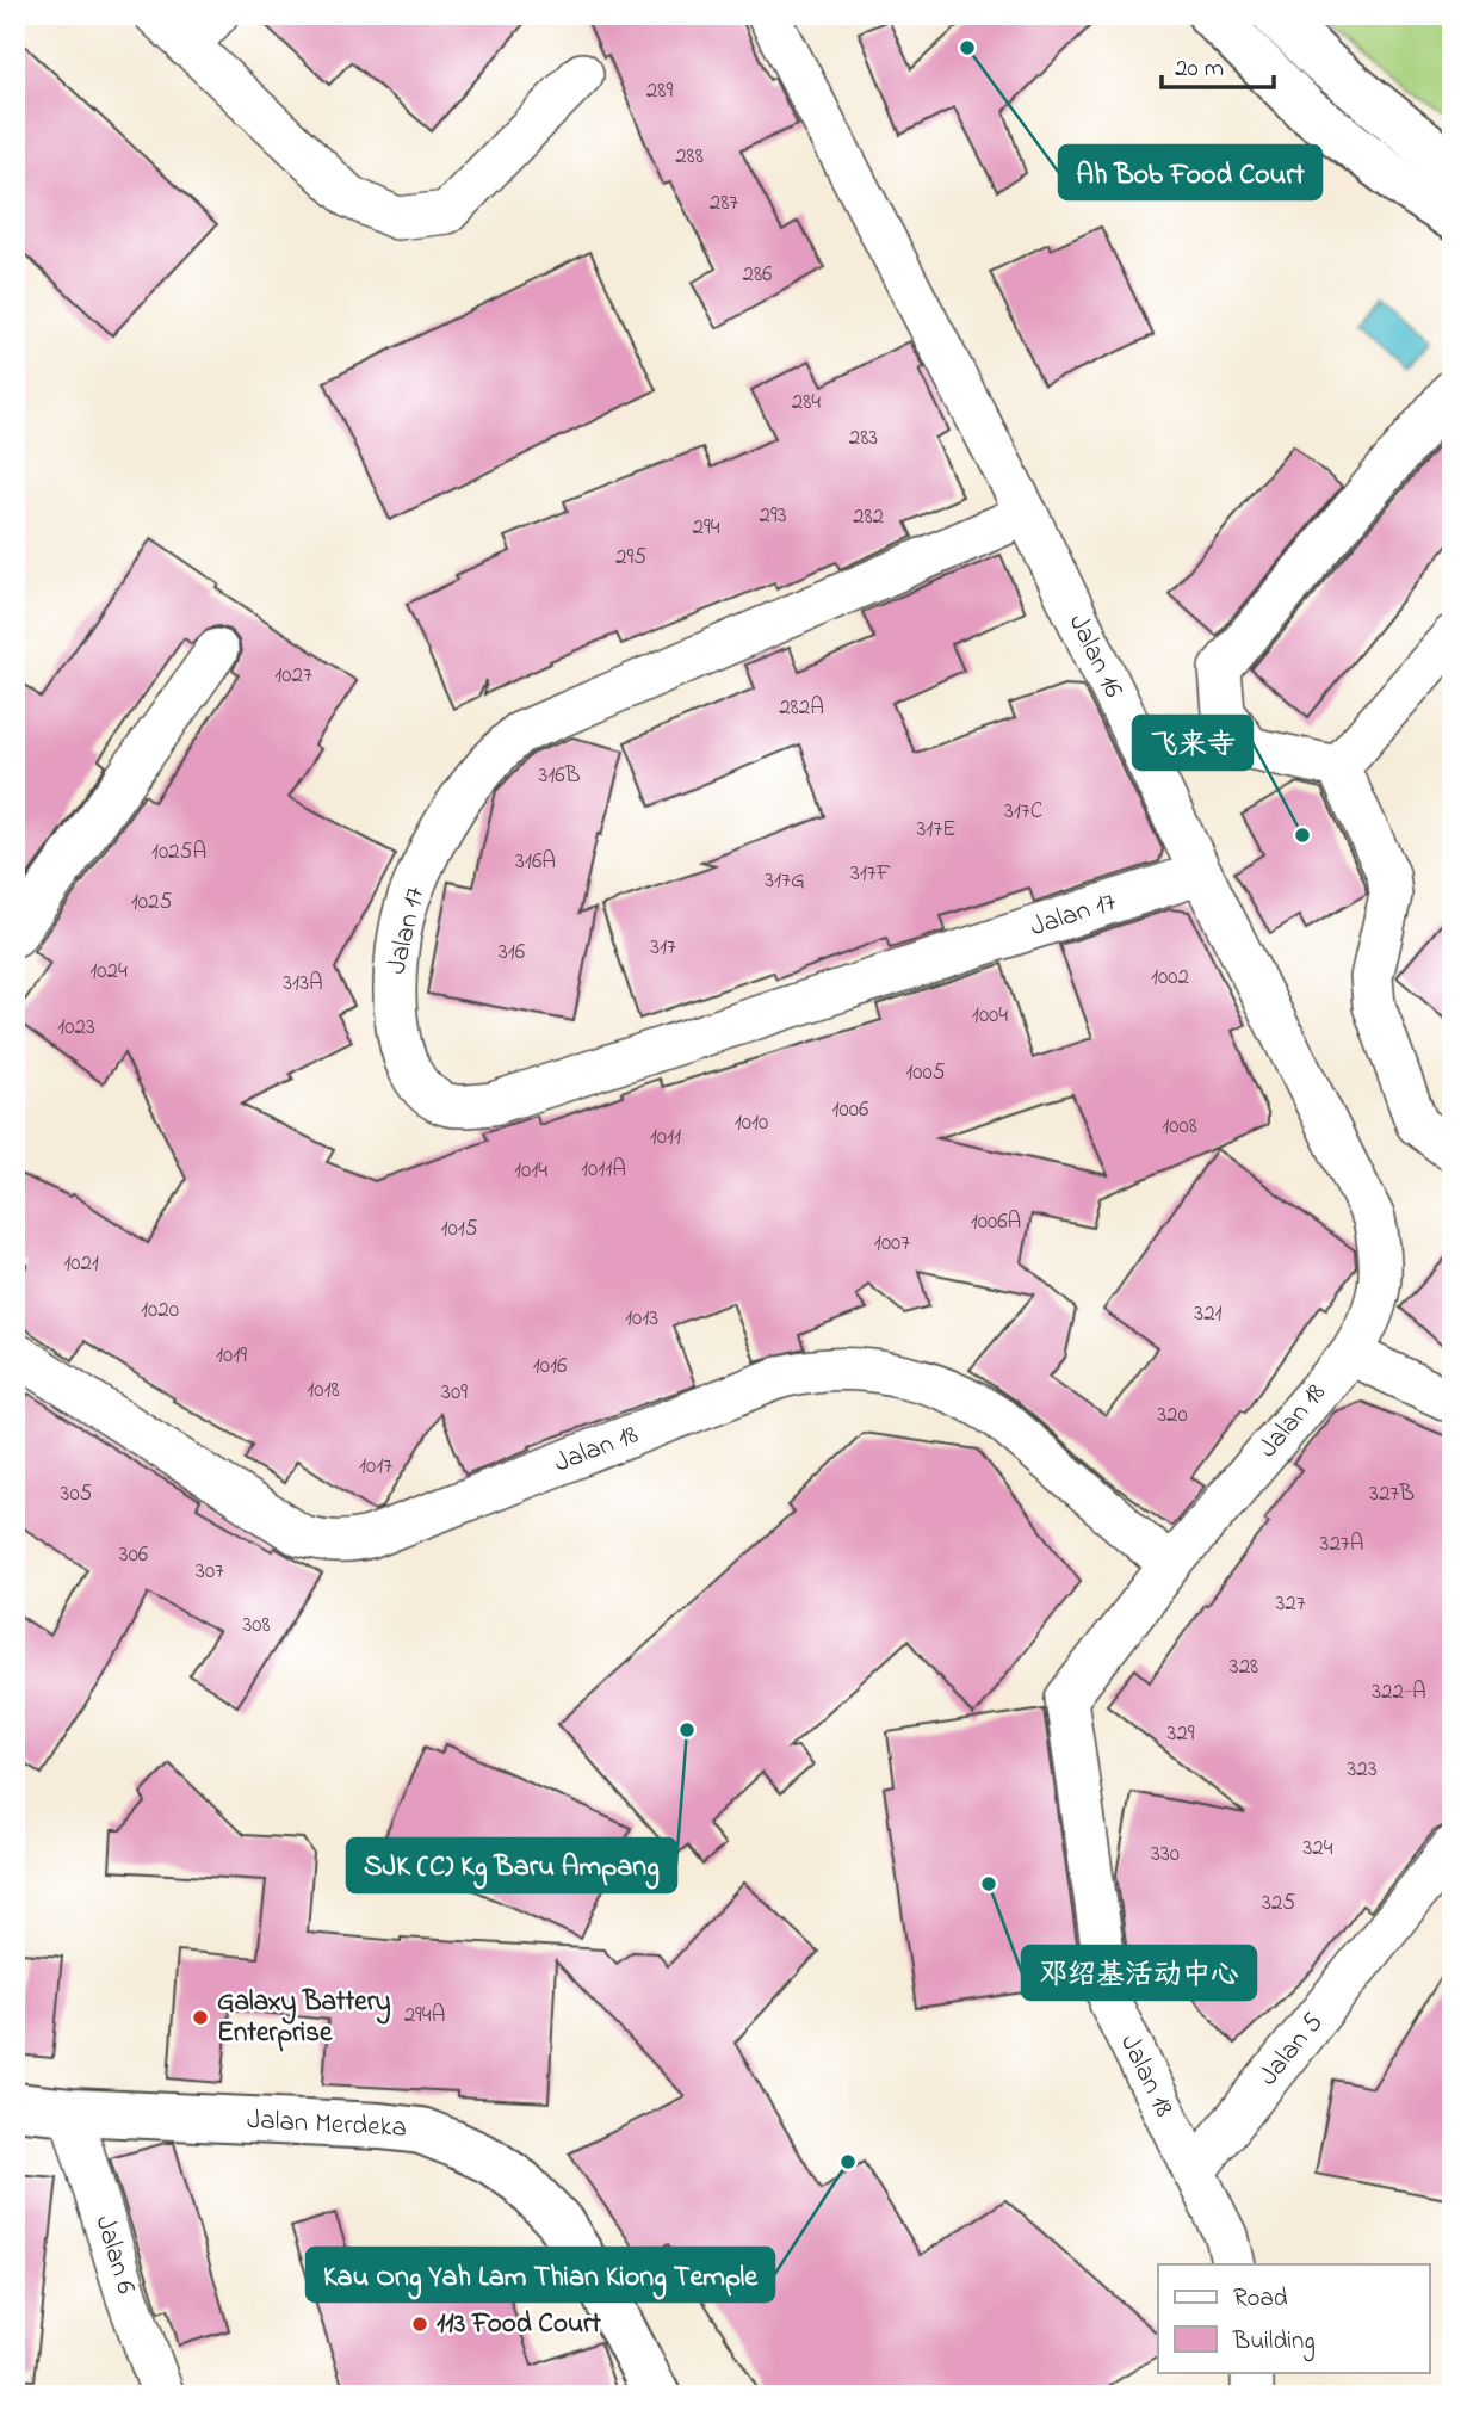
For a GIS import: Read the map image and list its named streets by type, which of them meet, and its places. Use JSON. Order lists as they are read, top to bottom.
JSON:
{
  "streets": {
    "street": [
      "Jalan 16",
      "Jalan 17",
      "Jalan 18",
      "Jalan 5",
      "Jalan Merdeka",
      "Jalan 6"
    ]
  },
  "crossings": [
    ["Jalan 16", "Jalan 17"],
    ["Jalan 16", "Jalan 18"],
    ["Jalan 18", "Jalan 5"],
    ["Jalan Merdeka", "Jalan 6"]
  ],
  "places": [
    "Ah Bob Food Court",
    "飞来寺",
    "SJK (C) Kg Baru Ampang",
    "邓绍基活动中心",
    "Galaxy Battery Enterprise",
    "Kau Ong Yah Lam Thian Kiong Temple",
    "113 Food Court"
  ],
  "house_numbers": [
    "289",
    "288",
    "287",
    "286",
    "284",
    "283",
    "293",
    "282",
    "294",
    "295",
    "1027",
    "282A",
    "316B",
    "317C",
    "317E",
    "1025A",
    "316A",
    "317F",
    "317G",
    "1025",
    "317",
    "316",
    "1024",
    "1002",
    "313A",
    "1004",
    "1023",
    "1005",
    "1006",
    "1010",
    "1008",
    "1011",
    "1011A",
    "1014",
    "1006A",
    "1015",
    "1007",
    "1021",
    "1020",
    "321",
    "1013",
    "1019",
    "1016",
    "1018",
    "309",
    "320",
    "1017",
    "305",
    "327B",
    "327A",
    "306",
    "307",
    "327",
    "308",
    "328",
    "322-A",
    "329",
    "323",
    "324",
    "330",
    "325",
    "294A"
  ],
  "legend": ["Road", "Building"],
  "scale_bar": "20 m"
}
